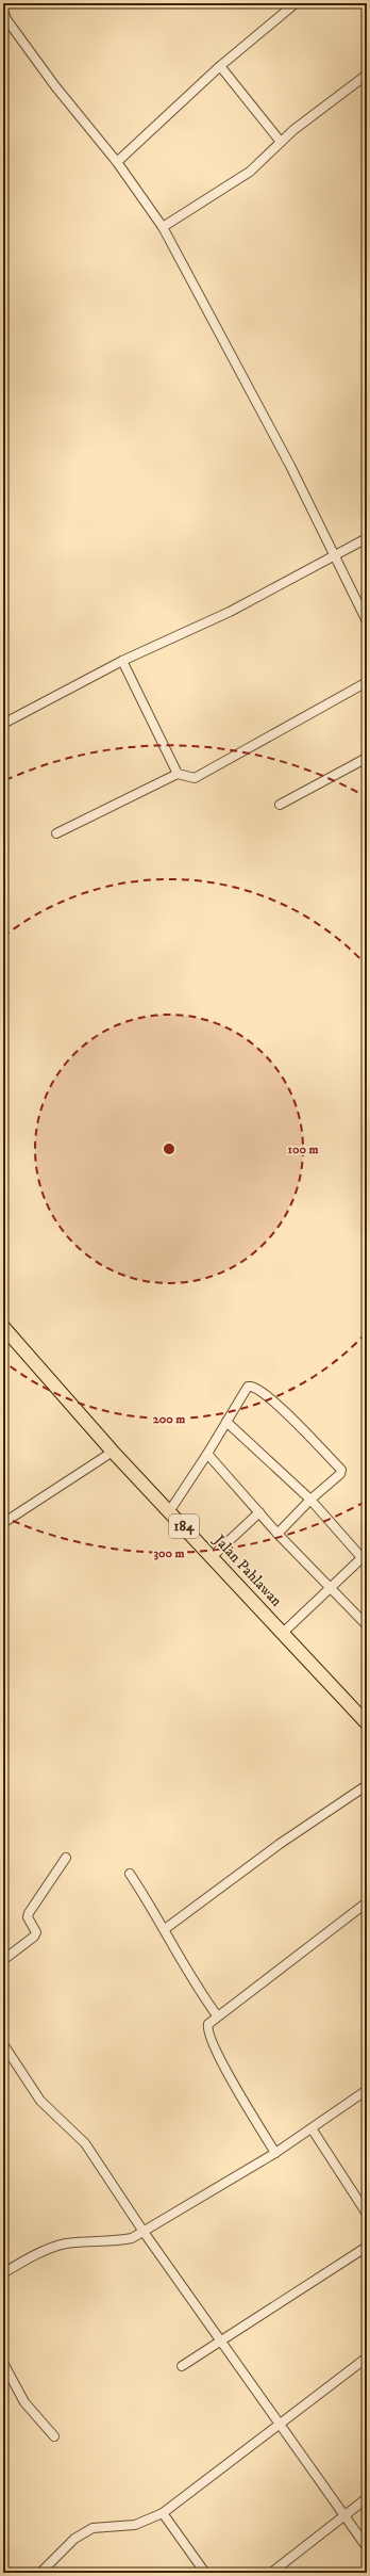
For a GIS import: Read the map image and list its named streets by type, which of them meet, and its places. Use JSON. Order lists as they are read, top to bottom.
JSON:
{
  "streets": {
    "main road": ["184", "Jalan Pahlawan"]
  },
  "rings": ["100 m", "200 m", "300 m"]
}
